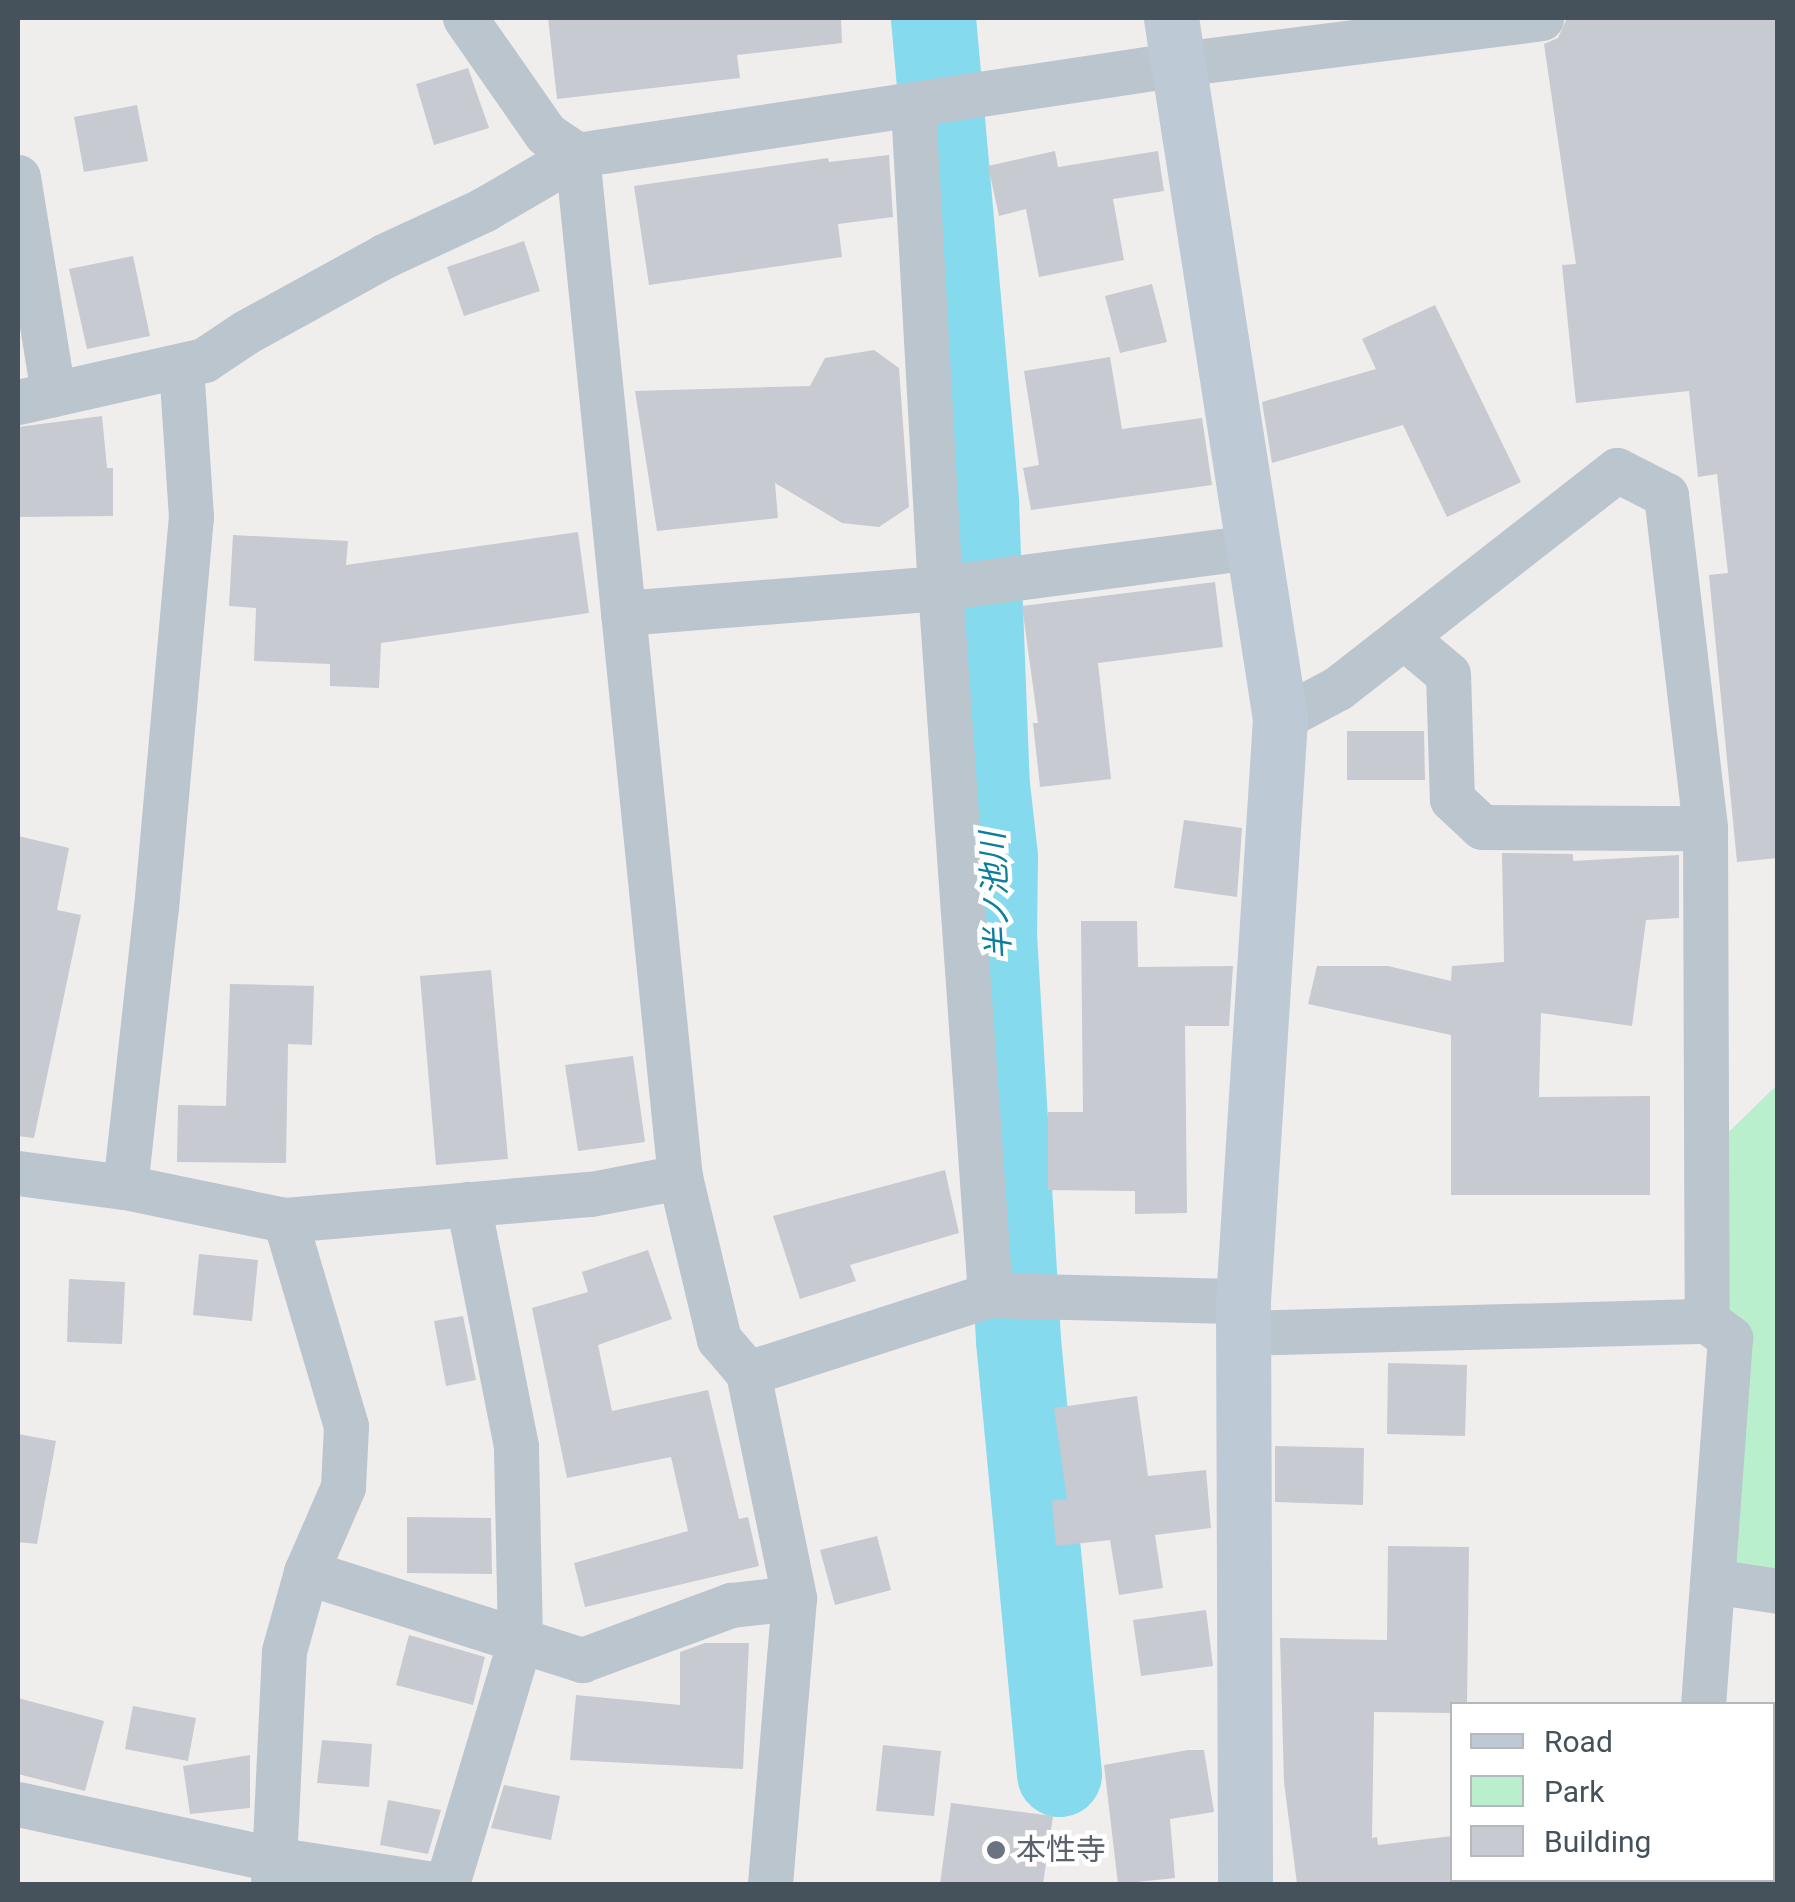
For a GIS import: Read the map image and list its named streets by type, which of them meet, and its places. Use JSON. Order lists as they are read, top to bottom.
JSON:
{
  "water": ["半ノ池川"],
  "places": ["本性寺"],
  "legend": ["Road", "Park", "Building"]
}
